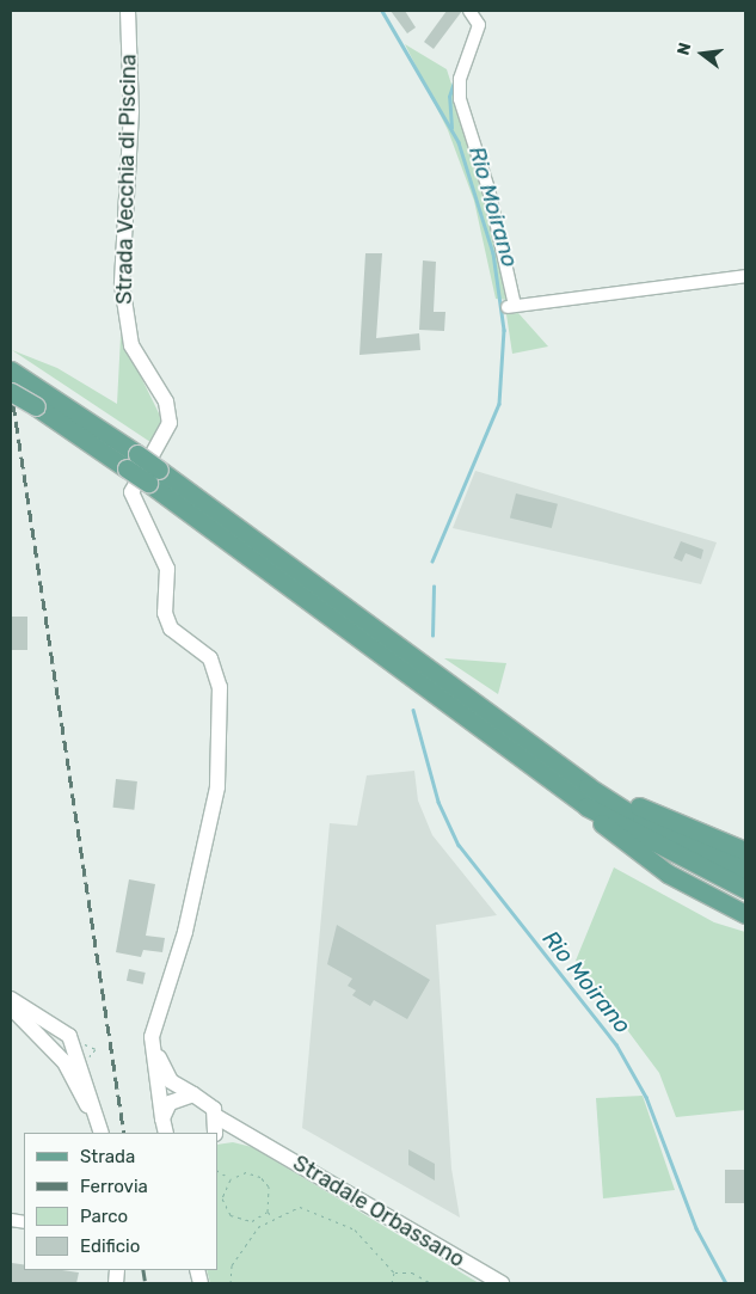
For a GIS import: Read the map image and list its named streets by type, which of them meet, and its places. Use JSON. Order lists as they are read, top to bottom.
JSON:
{
  "streets": {
    "street": ["Strada Vecchia di Piscina", "Stradale Orbassano"]
  },
  "crossings": [
    ["Strada Vecchia di Piscina", "Stradale Orbassano"]
  ],
  "water": ["Rio Moirano"],
  "legend": [
    "Strada",
    "Ferrovia",
    "Parco",
    "Edificio"
  ],
  "north": "left"
}
